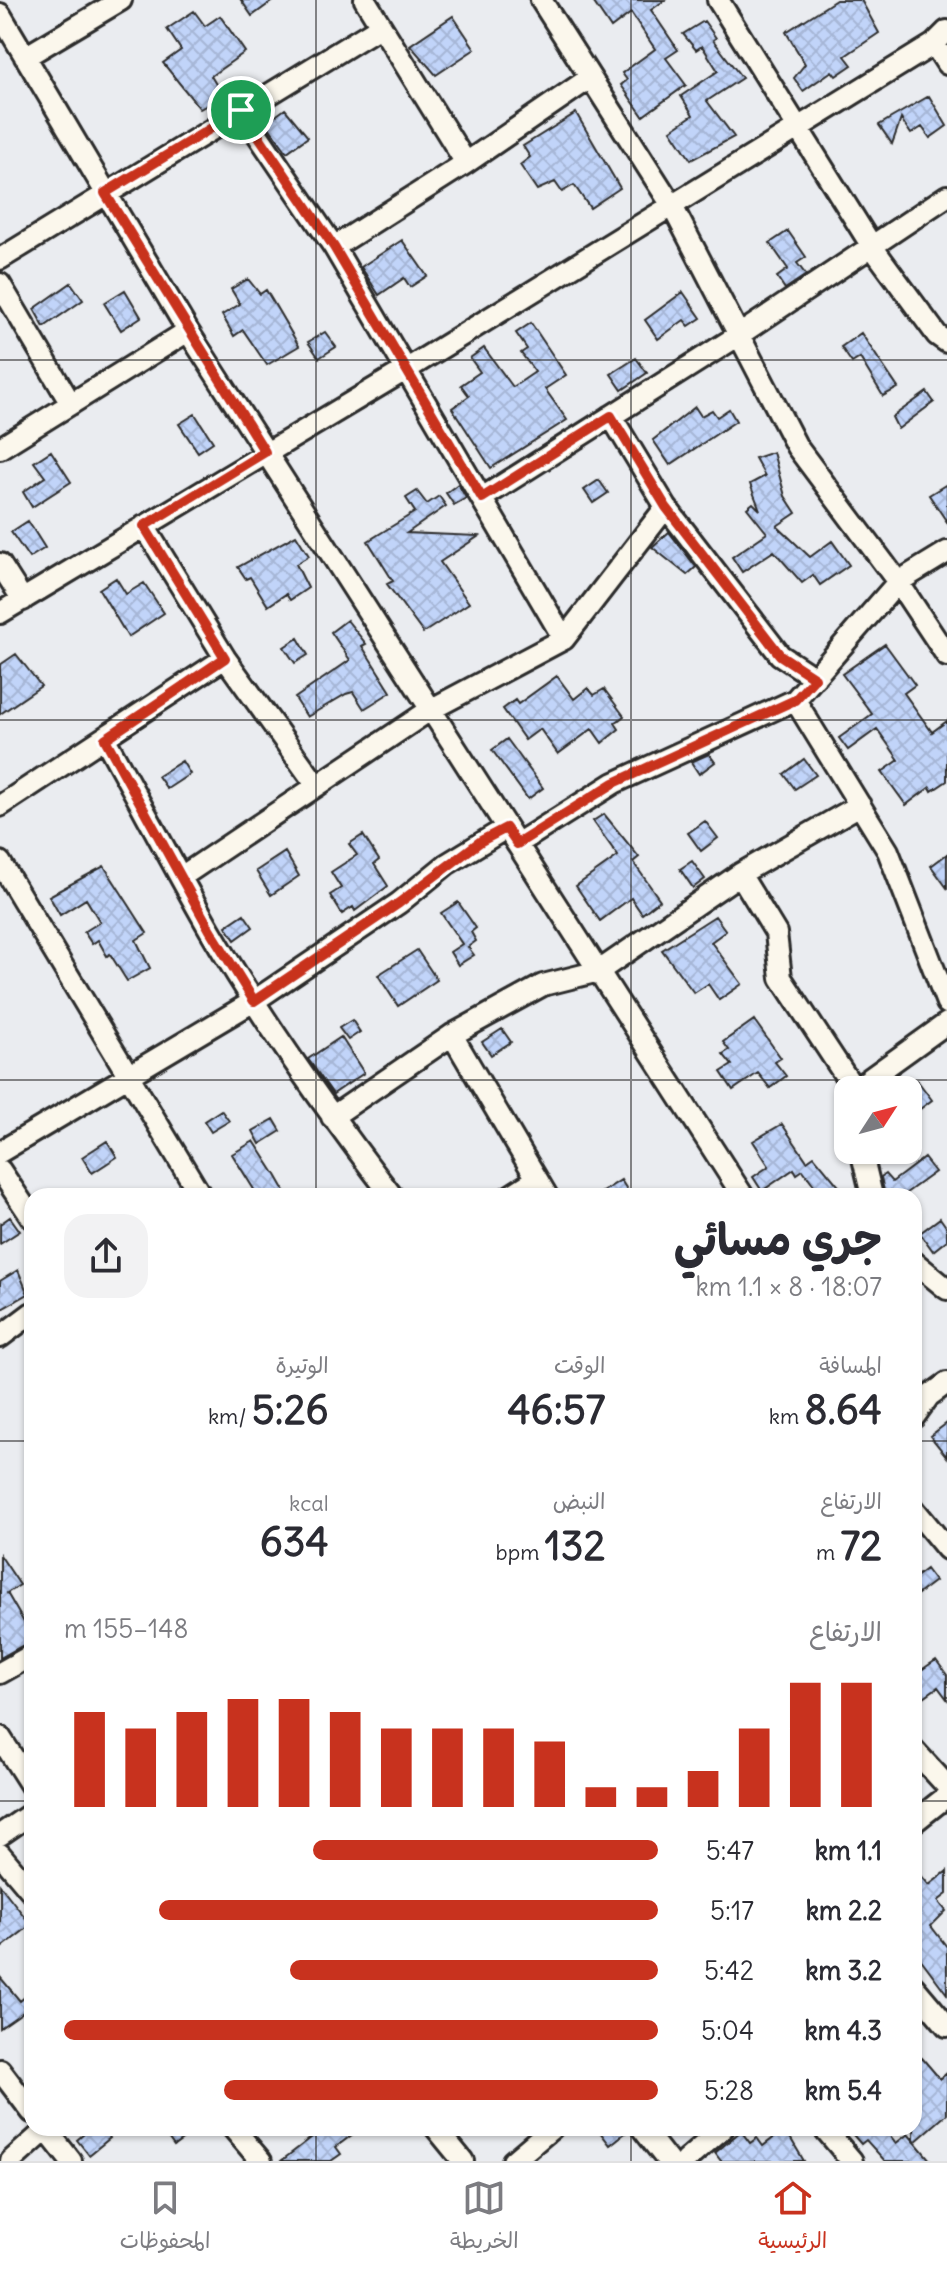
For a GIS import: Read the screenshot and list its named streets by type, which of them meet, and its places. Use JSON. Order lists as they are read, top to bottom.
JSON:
{
  "north": "top right",
  "page": {
    "heading": ["جري مسائي", "18:07 · 8 × 1.1 km"],
    "stats": [
      ["المسافة", "8.64 km"],
      ["الوقت", "46:57"],
      ["الوتيرة", "5:26 /km"],
      ["الارتفاع", "72 m"],
      ["النبض", "132 bpm"],
      ["kcal", "634"]
    ],
    "chart": ["الارتفاع", "148–155 m"],
    "list": [
      {
        "name": "1.1 km",
        "note": "5:47"
      },
      {
        "name": "2.2 km",
        "note": "5:17"
      },
      {
        "name": "3.2 km",
        "note": "5:42"
      },
      {
        "name": "4.3 km",
        "note": "5:04"
      },
      {
        "name": "5.4 km",
        "note": "5:28"
      }
    ],
    "tabs": ["الرئيسية", "الخريطة", "المحفوظات"]
  }
}
